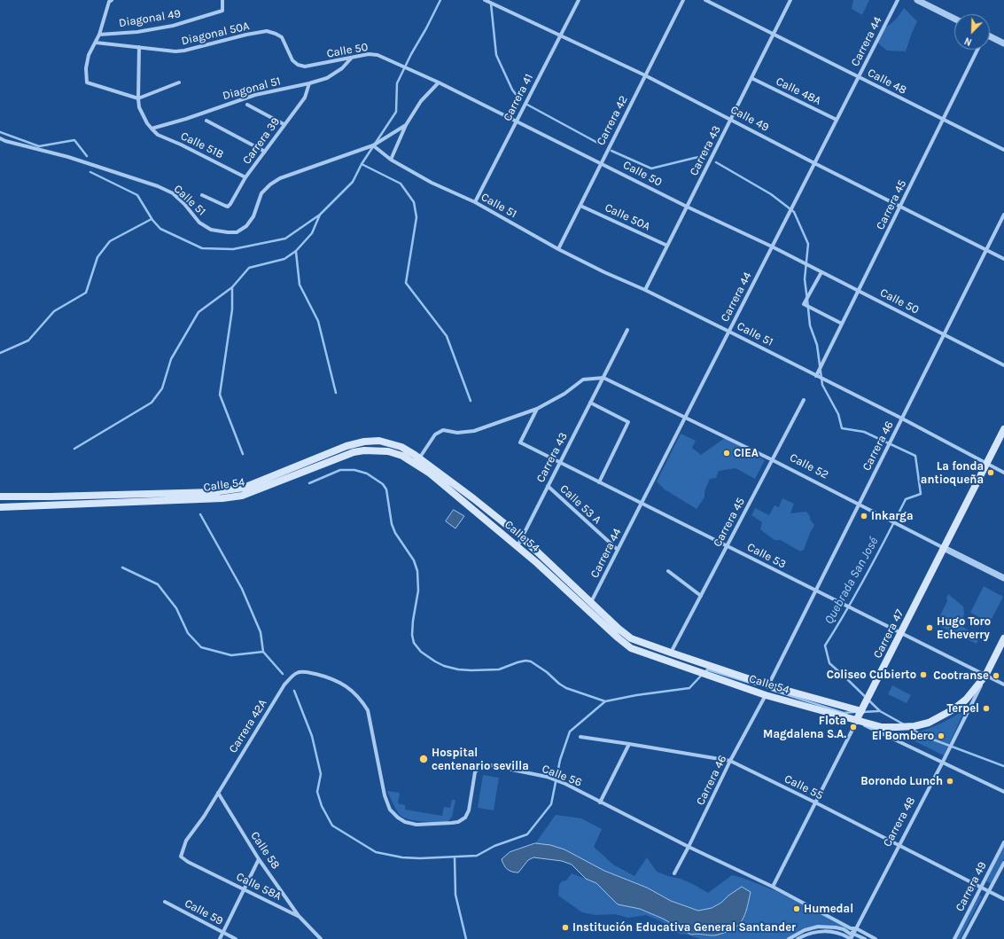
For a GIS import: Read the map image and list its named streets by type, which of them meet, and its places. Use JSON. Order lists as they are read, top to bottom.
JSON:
{
  "streets": {
    "main road": ["Calle 54", "Carrera 47", "Carrera 48"],
    "street": [
      "Diagonal 49",
      "Diagonal 50A",
      "Carrera 44",
      "Calle 50",
      "Calle 48",
      "Diagonal 51",
      "Calle 48A",
      "Carrera 41",
      "Calle 49",
      "Carrera 42",
      "Carrera 39",
      "Calle 51B",
      "Carrera 43",
      "Calle 51",
      "Carrera 45",
      "Calle 50A",
      "Carrera 46",
      "Calle 52",
      "Calle 53 A",
      "Calle 53",
      "Carrera 42A",
      "Calle 56",
      "Calle 55",
      "Calle 58",
      "Calle 58A",
      "Carrera 49",
      "Calle 59"
    ]
  },
  "crossings": [
    ["Diagonal 50A", "Calle 50"],
    ["Carrera 44", "Calle 50"],
    ["Carrera 44", "Calle 48"],
    ["Carrera 44", "Calle 48A"],
    ["Carrera 44", "Calle 49"],
    ["Carrera 44", "Calle 51"],
    ["Carrera 44", "Calle 52"],
    ["Carrera 44", "Calle 54"],
    ["Carrera 44", "Calle 53 A"],
    ["Carrera 44", "Calle 53"],
    ["Calle 50", "Diagonal 51"],
    ["Calle 50", "Carrera 41"],
    ["Calle 50", "Carrera 42"],
    ["Calle 50", "Carrera 43"],
    ["Calle 50", "Carrera 45"],
    ["Calle 50", "Carrera 46"],
    ["Calle 48", "Carrera 43"],
    ["Calle 48", "Carrera 45"],
    ["Diagonal 51", "Carrera 39"],
    ["Diagonal 51", "Calle 51B"],
    ["Calle 48A", "Carrera 43"],
    ["Carrera 41", "Calle 49"],
    ["Carrera 41", "Calle 51"],
    ["Calle 49", "Carrera 42"],
    ["Calle 49", "Carrera 43"],
    ["Calle 49", "Carrera 45"],
    ["Calle 49", "Carrera 46"],
    ["Carrera 42", "Calle 51"],
    ["Carrera 42", "Calle 50A"],
    ["Carrera 39", "Calle 51B"],
    ["Carrera 43", "Calle 51"],
    ["Carrera 43", "Calle 50A"],
    ["Carrera 43", "Calle 52"],
    ["Carrera 43", "Calle 54"],
    ["Carrera 43", "Calle 53 A"],
    ["Carrera 43", "Calle 53"],
    ["Calle 51", "Carrera 45"],
    ["Calle 51", "Carrera 46"],
    ["Calle 51", "Carrera 47"],
    ["Carrera 45", "Calle 52"],
    ["Carrera 45", "Calle 54"],
    ["Carrera 45", "Calle 53"],
    ["Carrera 46", "Calle 52"],
    ["Carrera 46", "Calle 54"],
    ["Carrera 46", "Calle 53"],
    ["Carrera 46", "Calle 56"],
    ["Carrera 46", "Calle 55"],
    ["Calle 52", "Carrera 47"],
    ["Calle 54", "Carrera 47"],
    ["Calle 54", "Carrera 48"],
    ["Calle 53", "Carrera 47"],
    ["Calle 53", "Carrera 48"],
    ["Carrera 47", "Calle 56"],
    ["Carrera 47", "Calle 55"],
    ["Carrera 42A", "Calle 56"],
    ["Carrera 42A", "Calle 58"],
    ["Carrera 42A", "Calle 58A"],
    ["Calle 56", "Carrera 48"],
    ["Calle 55", "Carrera 48"],
    ["Calle 55", "Carrera 49"],
    ["Calle 58", "Calle 58A"]
  ],
  "water": ["Quebrada San José"],
  "places": [
    "CIEA",
    "La fonda antioqueña",
    "Inkarga",
    "Hugo Toro Echeverry",
    "Coliseo Cubierto",
    "Cootranse",
    "Terpel",
    "Flota Magdalena S.A.",
    "El Bombero",
    "Hospital centenario sevilla",
    "Borondo Lunch",
    "Humedal",
    "Institución Educativa General Santander"
  ],
  "north": "bottom left"
}
